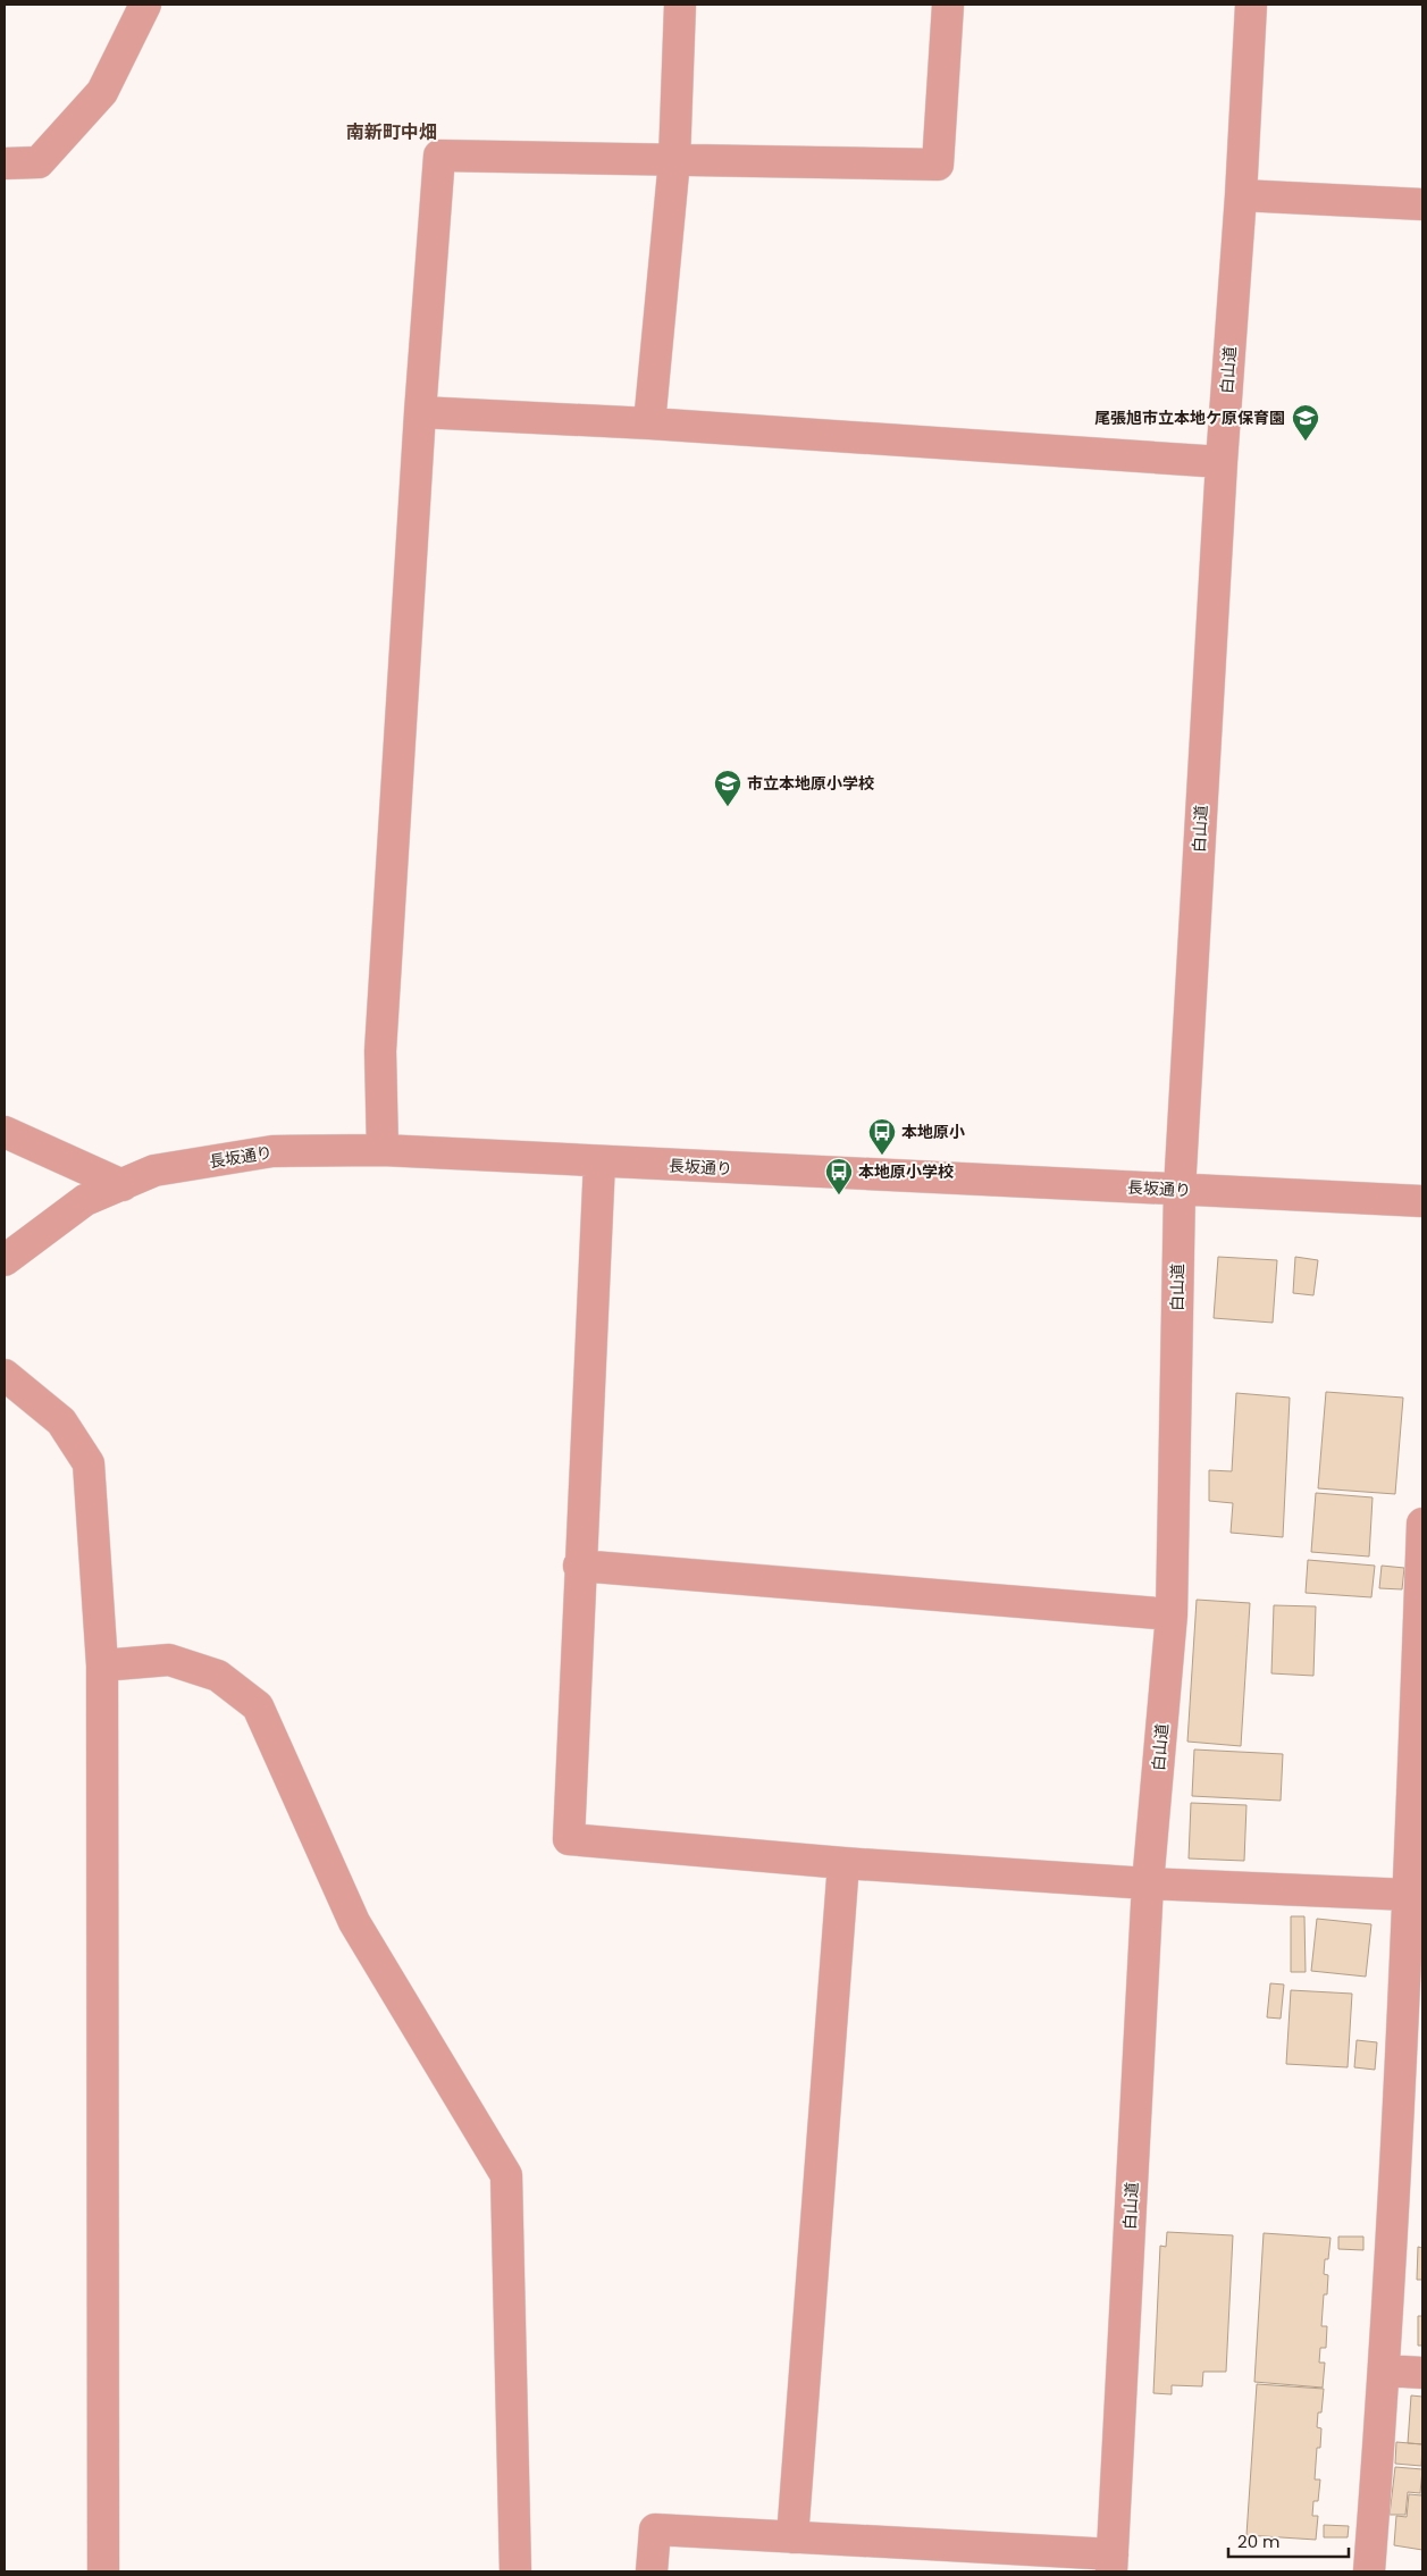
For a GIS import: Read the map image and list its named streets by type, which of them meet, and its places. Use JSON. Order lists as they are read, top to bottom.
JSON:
{
  "streets": {
    "street": ["白山道", "長坂通り"]
  },
  "crossings": [
    ["白山道", "長坂通り"]
  ],
  "districts": ["南新町中畑"],
  "places": {
    "school or university": ["尾張旭市立本地ケ原保育園", "市立本地原小学校"],
    "bus stop": ["本地原小", "本地原小学校"]
  },
  "scale_bar": "20 m"
}
